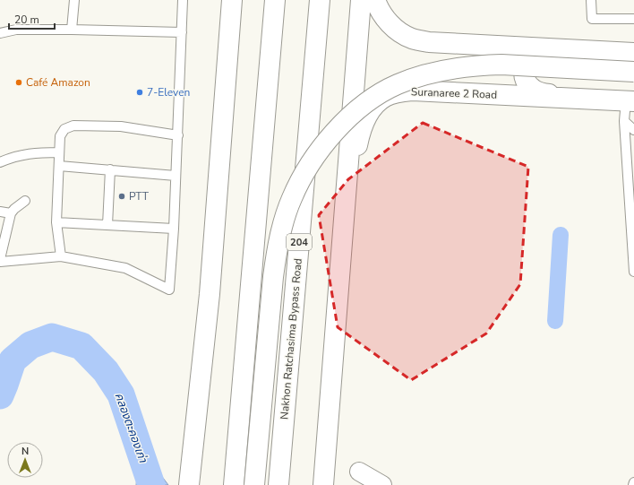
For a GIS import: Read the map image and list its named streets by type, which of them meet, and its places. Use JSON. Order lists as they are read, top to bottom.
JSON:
{
  "streets": {
    "main road": ["Suranaree 2 Road", "204", "Nakhon Ratchasima Bypass Road"]
  },
  "water": ["คลองตะคองเก่า"],
  "places": ["Café Amazon", "7-Eleven", "PTT"],
  "scale_bar": "20 m",
  "north": "top"
}
